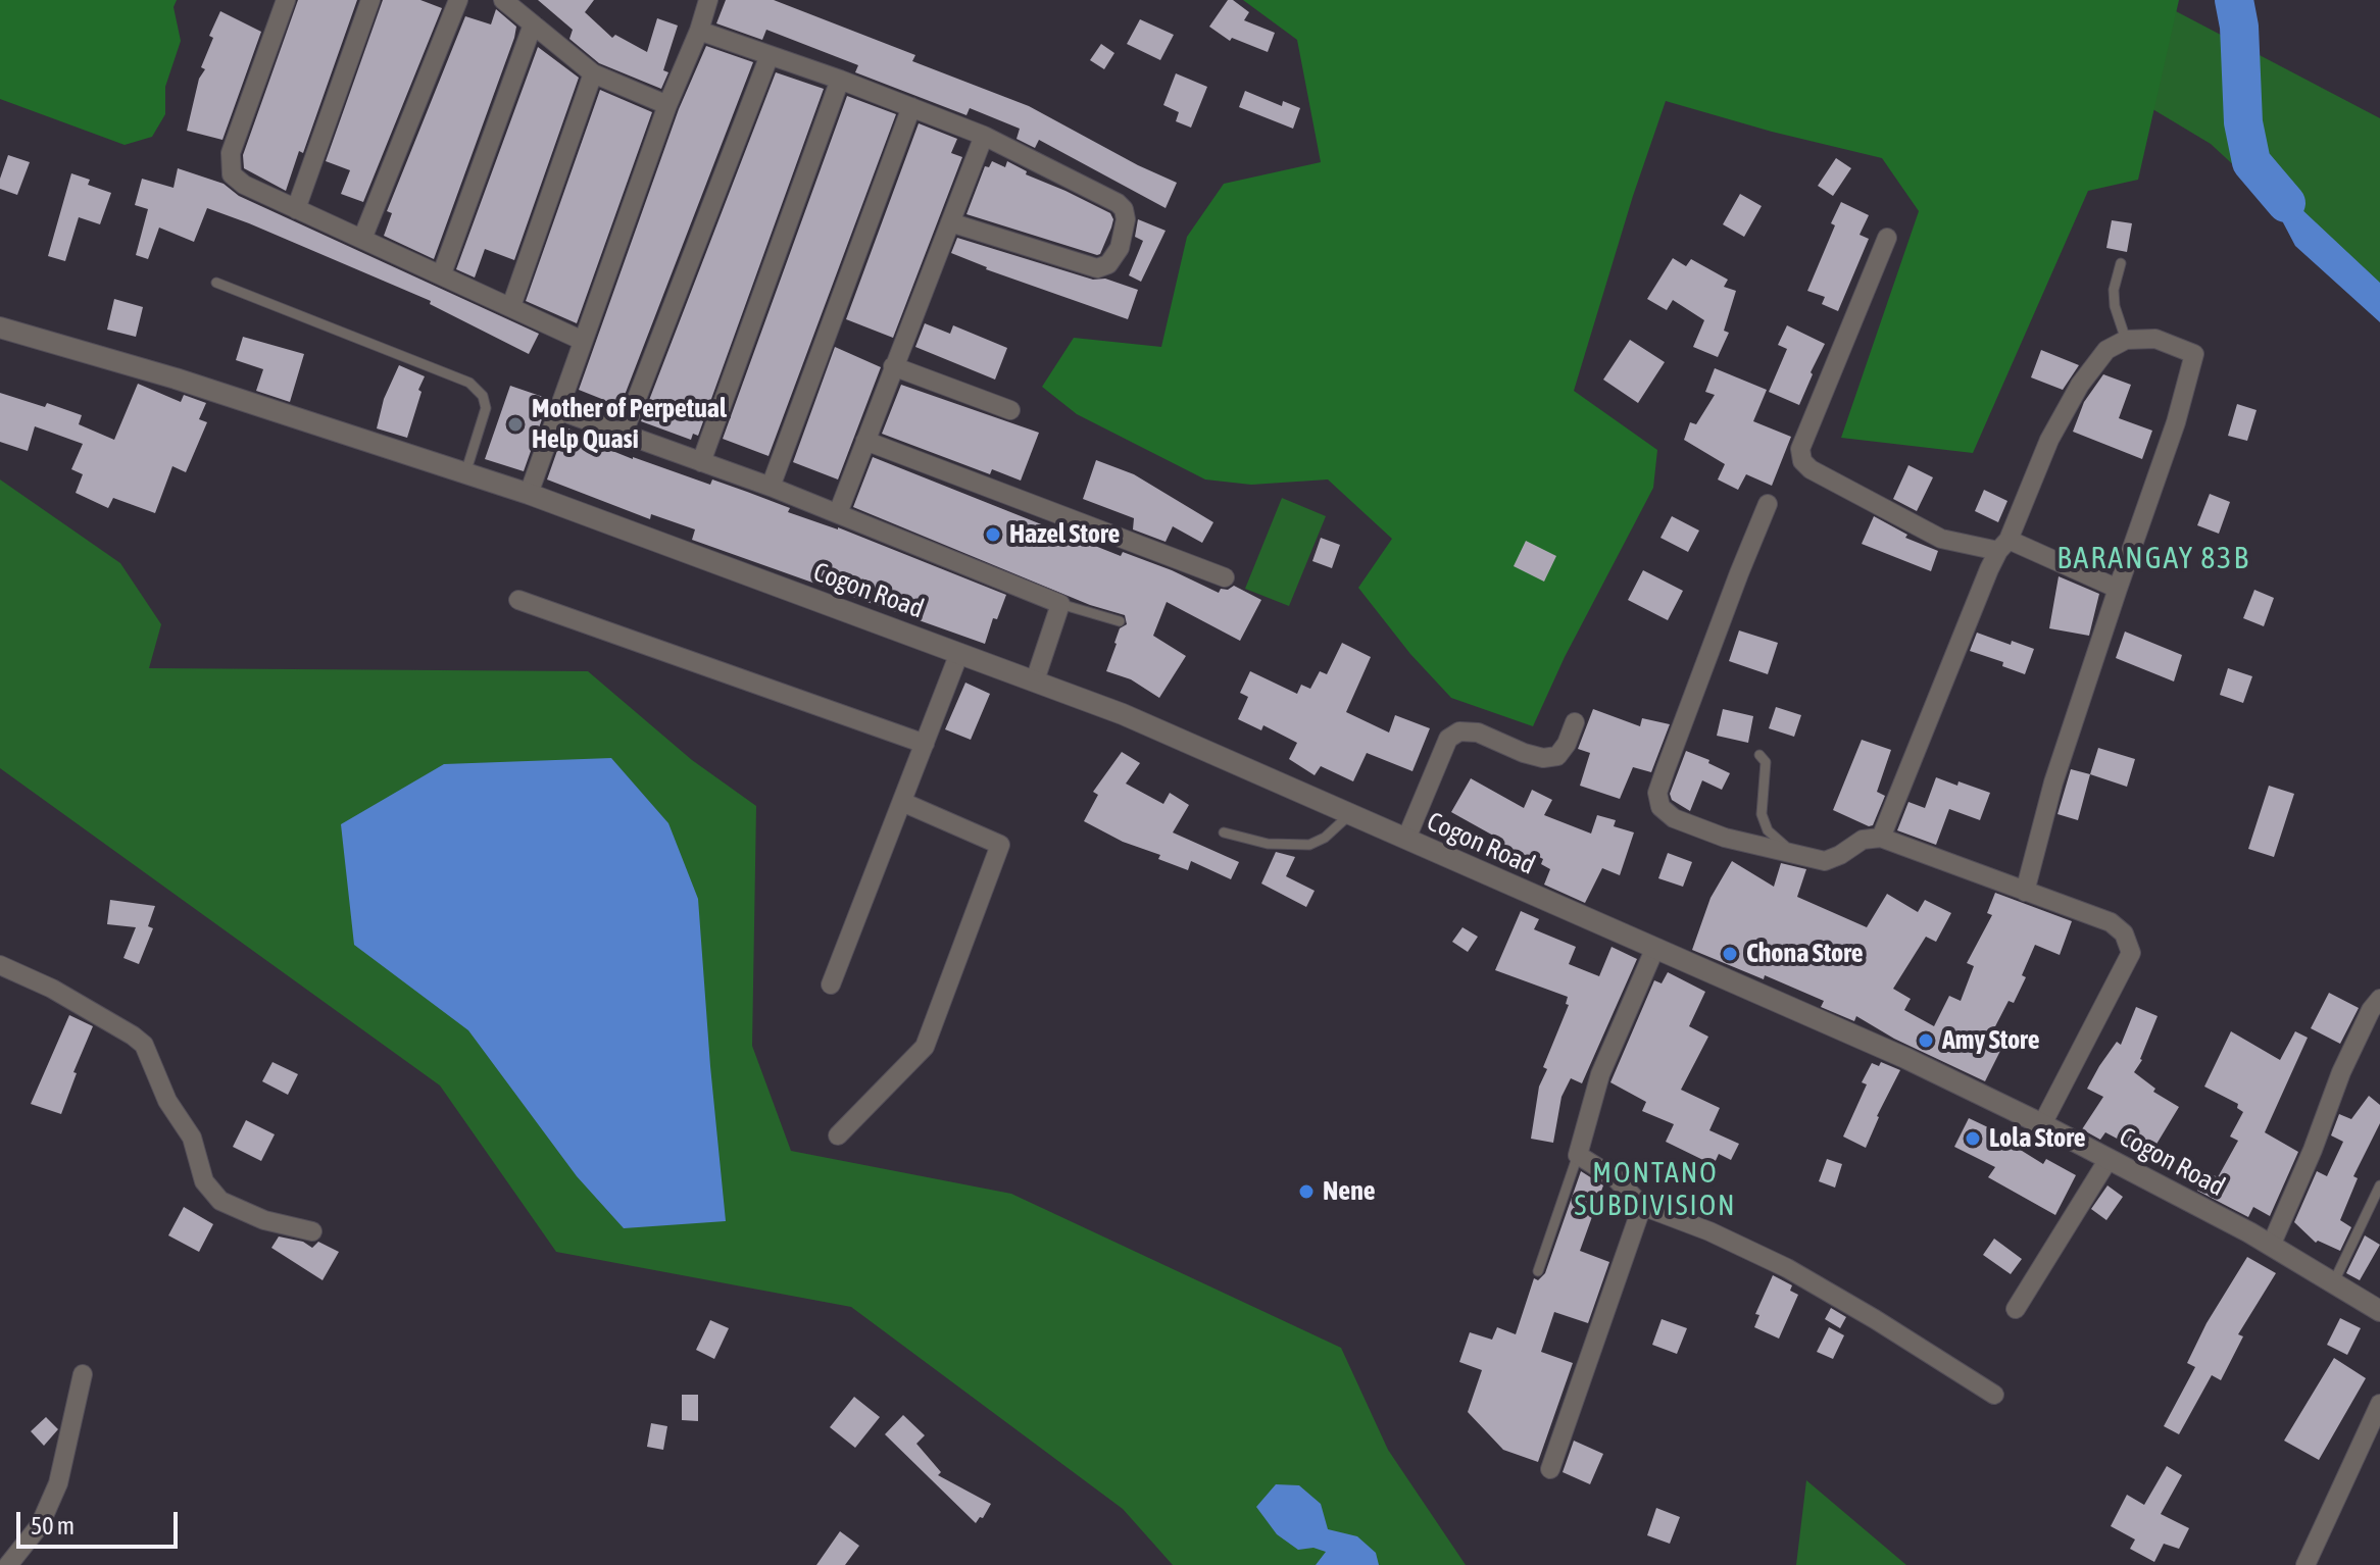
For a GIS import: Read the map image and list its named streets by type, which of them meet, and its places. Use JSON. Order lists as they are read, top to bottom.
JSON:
{
  "streets": {
    "street": ["Cogon Road"]
  },
  "districts": ["BARANGAY 83B", "MONTANO SUBDIVISION"],
  "places": [
    "Mother of Perpetual Help Quasi",
    "Hazel Store",
    "Chona Store",
    "Amy Store",
    "Lola Store",
    "Nene"
  ],
  "scale_bar": "50 m"
}
